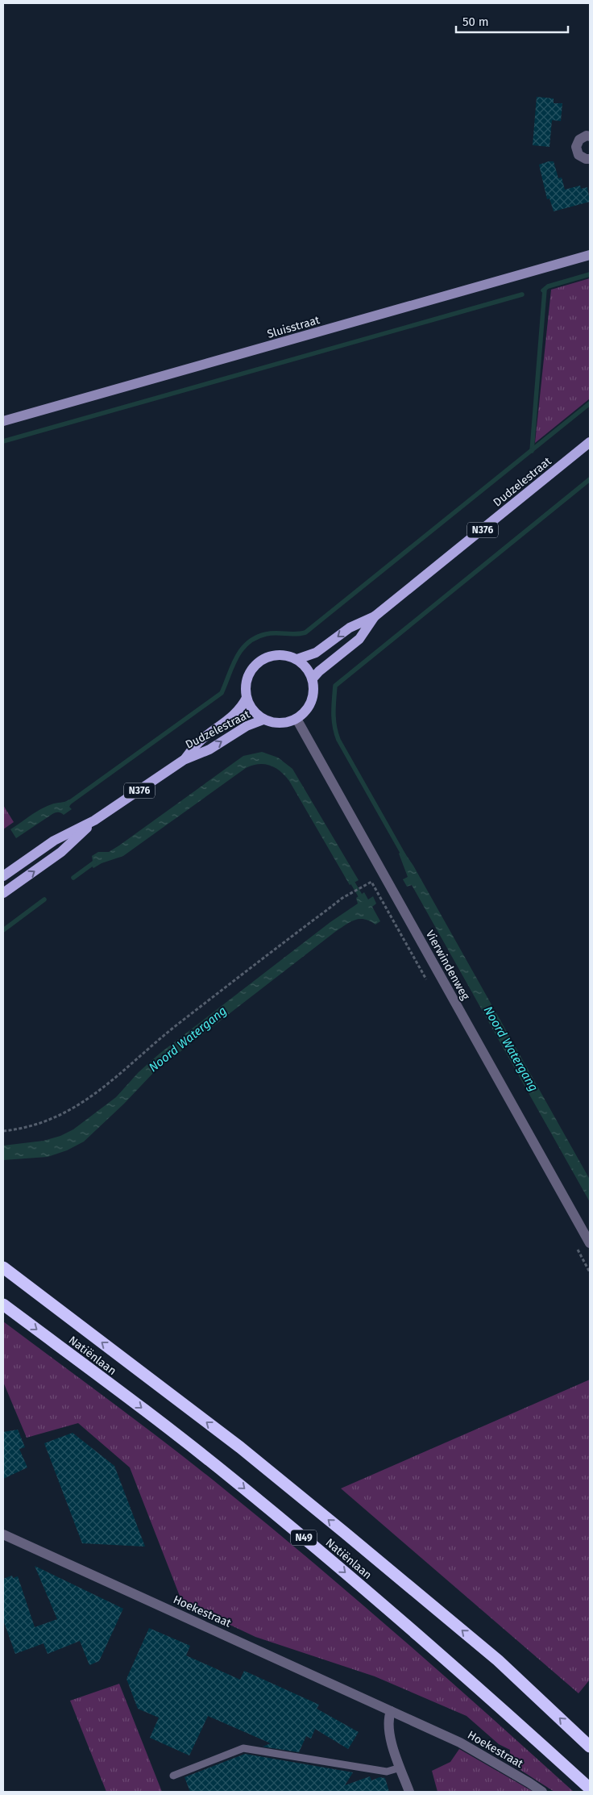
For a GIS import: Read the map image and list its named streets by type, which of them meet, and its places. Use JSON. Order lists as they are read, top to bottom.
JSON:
{
  "streets": {
    "highway": ["Natiënlaan", "N49"],
    "main road": ["Dudzelestraat", "N376"],
    "street": ["Sluisstraat", "Vierwindenweg", "Hoekestraat"]
  },
  "crossings": [
    ["Dudzelestraat", "Vierwindenweg"]
  ],
  "water": ["Noord Watergang"],
  "scale_bar": "50 m"
}
